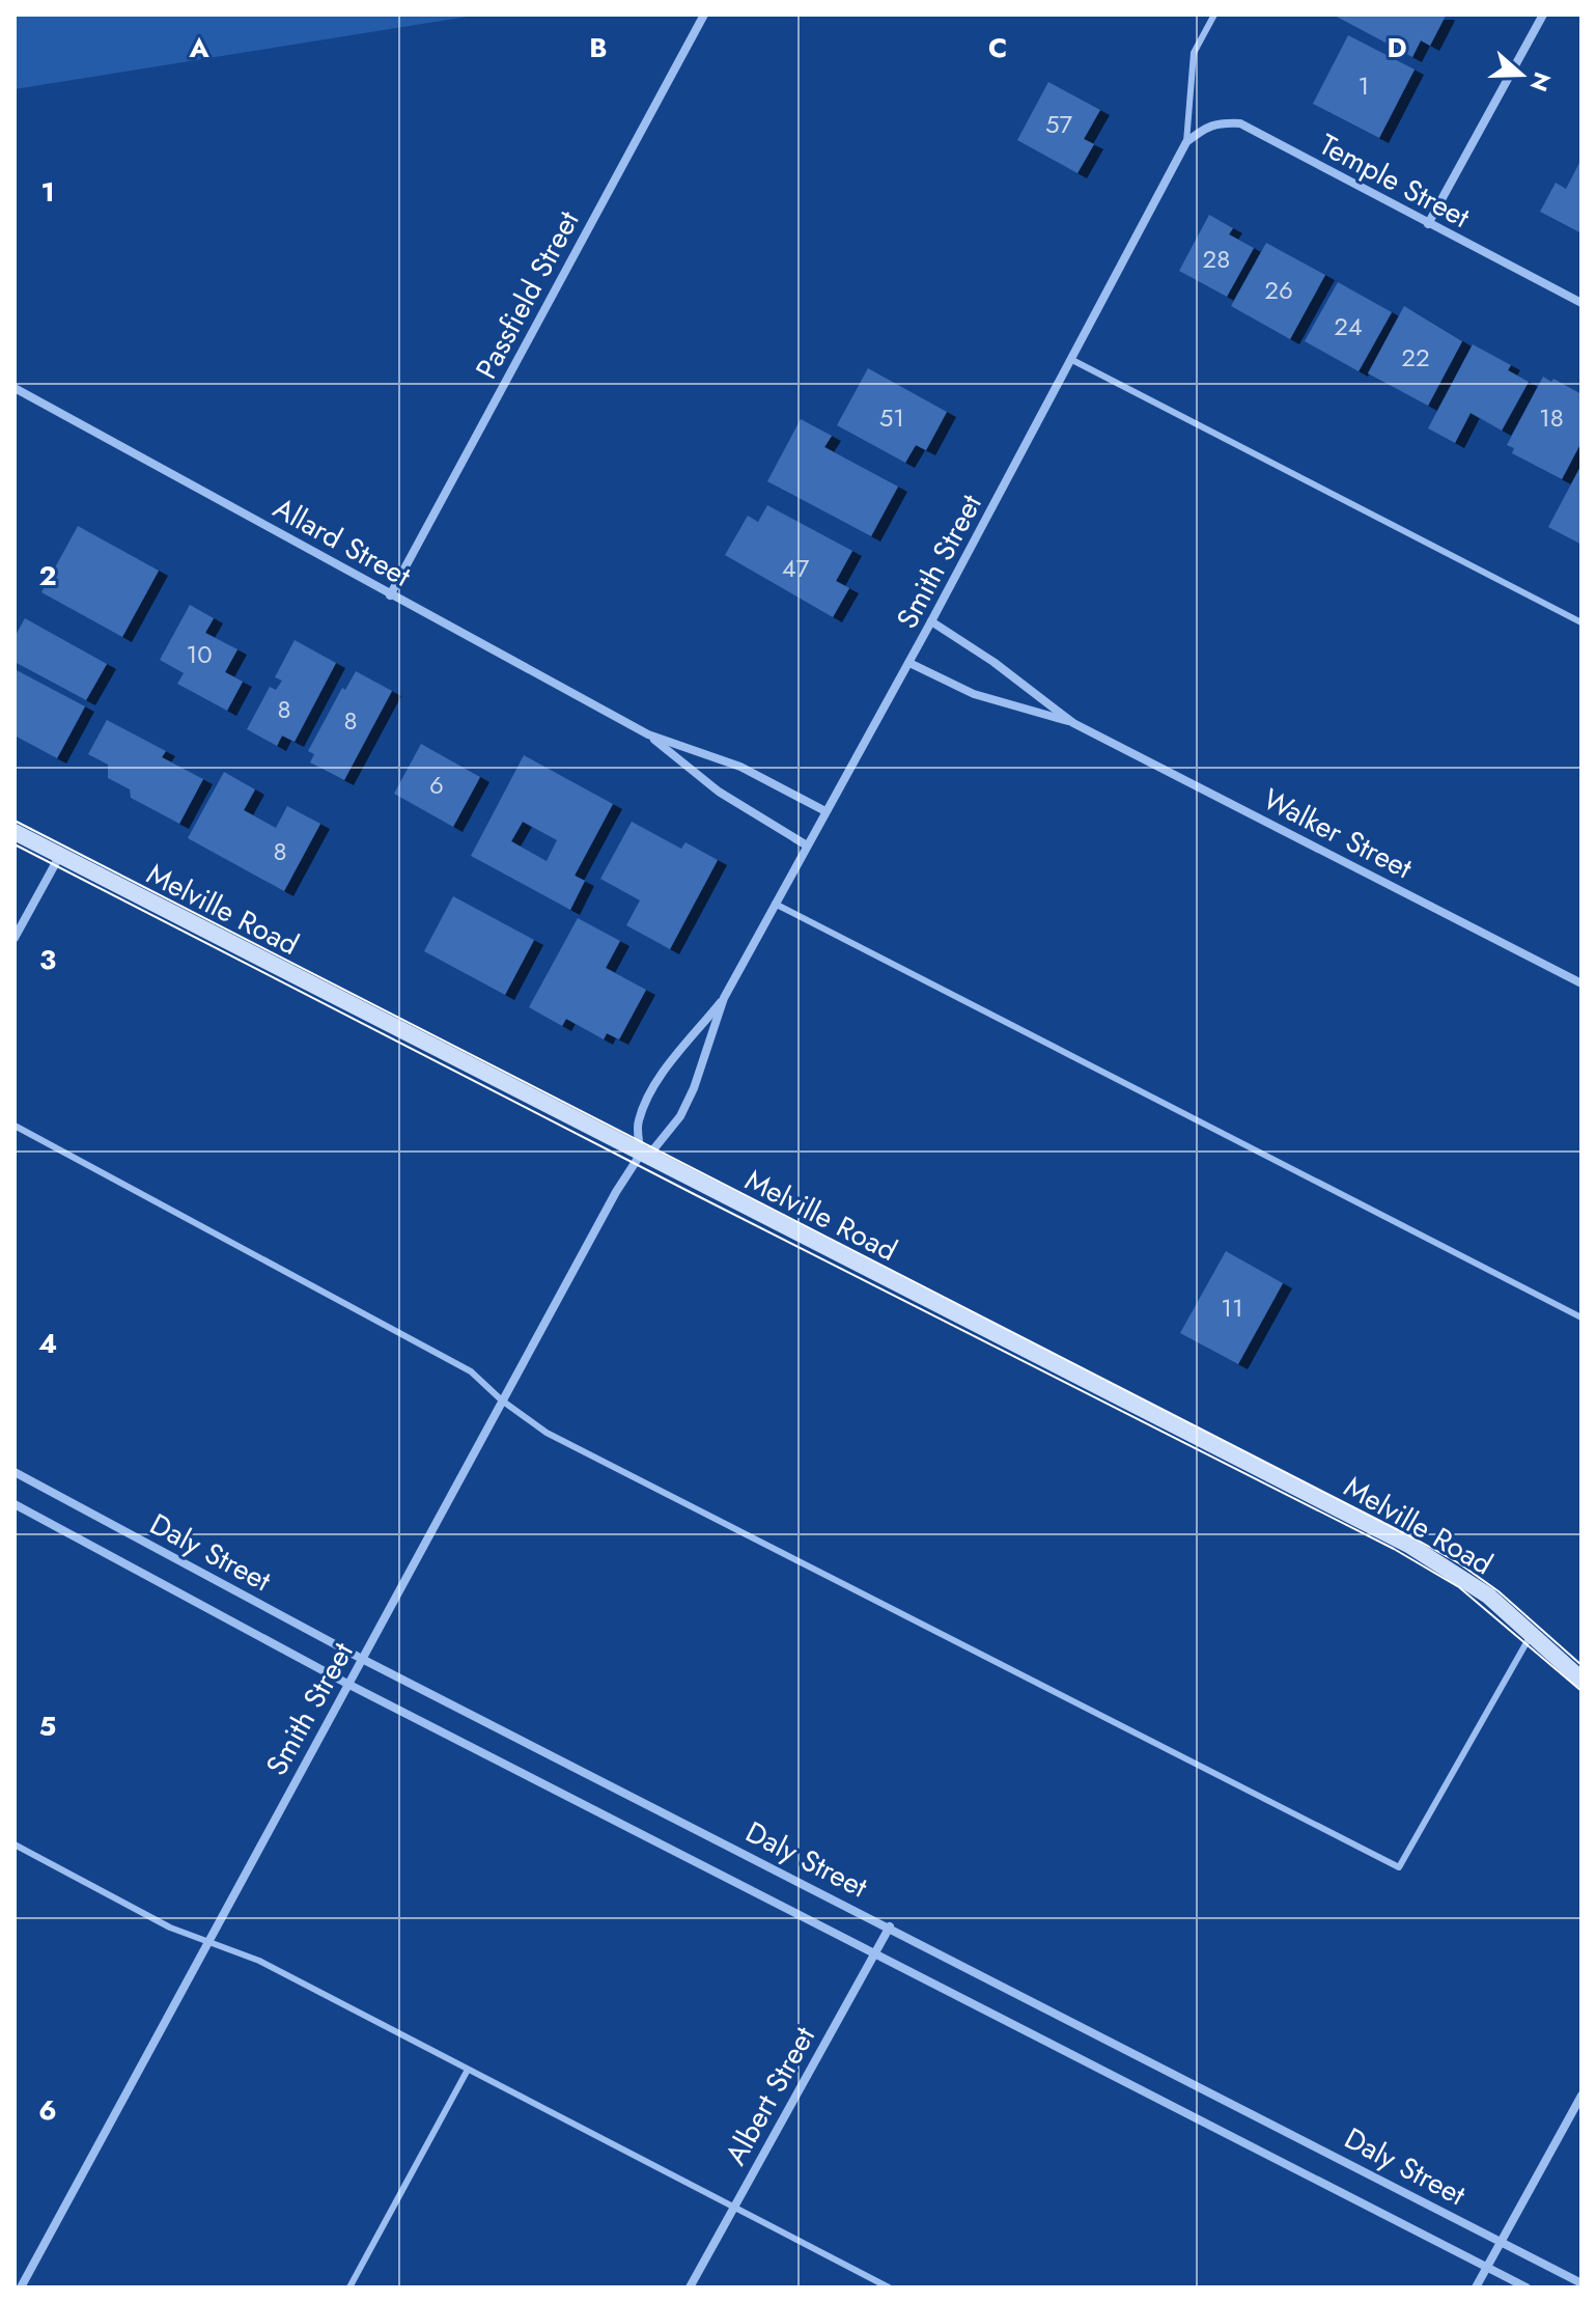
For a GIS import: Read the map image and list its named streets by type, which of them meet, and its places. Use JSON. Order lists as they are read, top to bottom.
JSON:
{
  "streets": {
    "main road": ["Melville Road"],
    "street": [
      "Temple Street",
      "Passfield Street",
      "Allard Street",
      "Smith Street",
      "Walker Street",
      "Daly Street",
      "Albert Street"
    ]
  },
  "crossings": [
    ["Temple Street", "Smith Street"],
    ["Passfield Street", "Allard Street"],
    ["Allard Street", "Smith Street"],
    ["Smith Street", "Walker Street"],
    ["Smith Street", "Melville Road"],
    ["Smith Street", "Daly Street"],
    ["Daly Street", "Albert Street"]
  ],
  "house_numbers": [
    "1",
    "57",
    "28",
    "26",
    "24",
    "22",
    "51",
    "18",
    "47",
    "10",
    "8",
    "8",
    "6",
    "8",
    "11"
  ],
  "north": "right",
  "grid": {
    "columns": [
      "A",
      "B",
      "C",
      "D"
    ],
    "rows": [
      "1",
      "2",
      "3",
      "4",
      "5",
      "6"
    ]
  }
}
